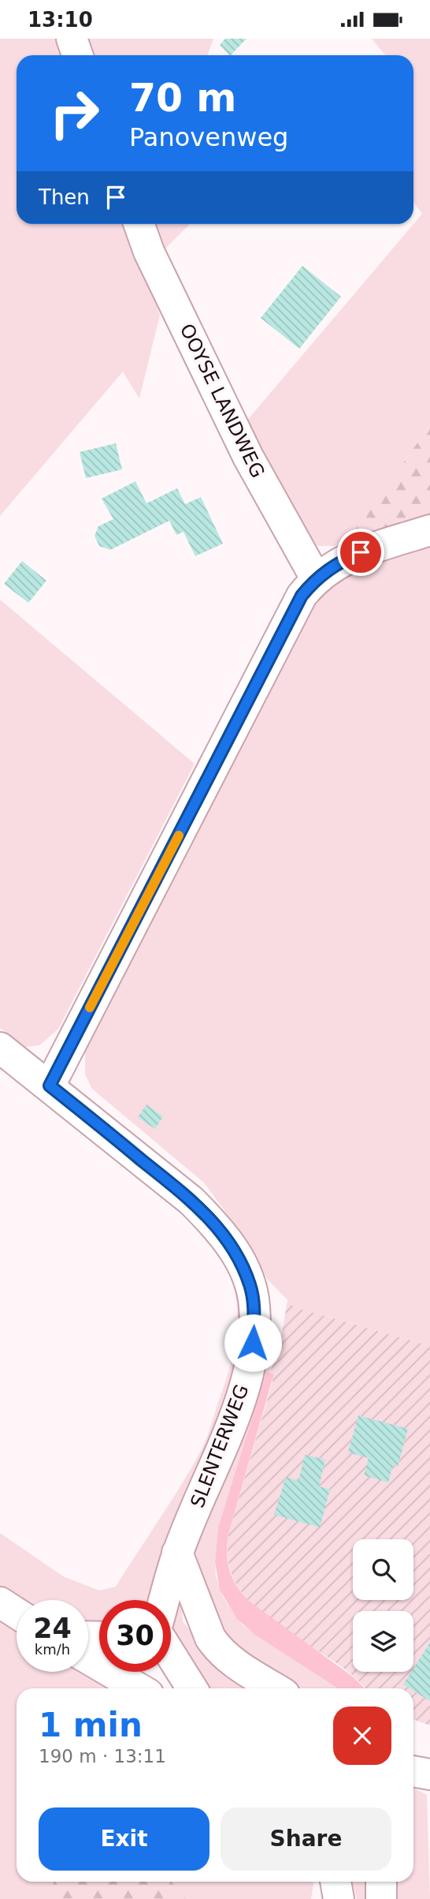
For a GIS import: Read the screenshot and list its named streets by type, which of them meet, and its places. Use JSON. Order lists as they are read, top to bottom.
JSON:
{
  "streets": {
    "street": ["OOYSE LANDWEG", "SLENTERWEG"]
  },
  "page": {
    "status": "13:10",
    "turn": ["70 m", "Panovenweg"],
    "then": "Then",
    "speed": "24 km/h",
    "limit": "30",
    "heading": ["1 min", "190 m · 13:11"],
    "buttons": ["Exit", "Share"]
  }
}
